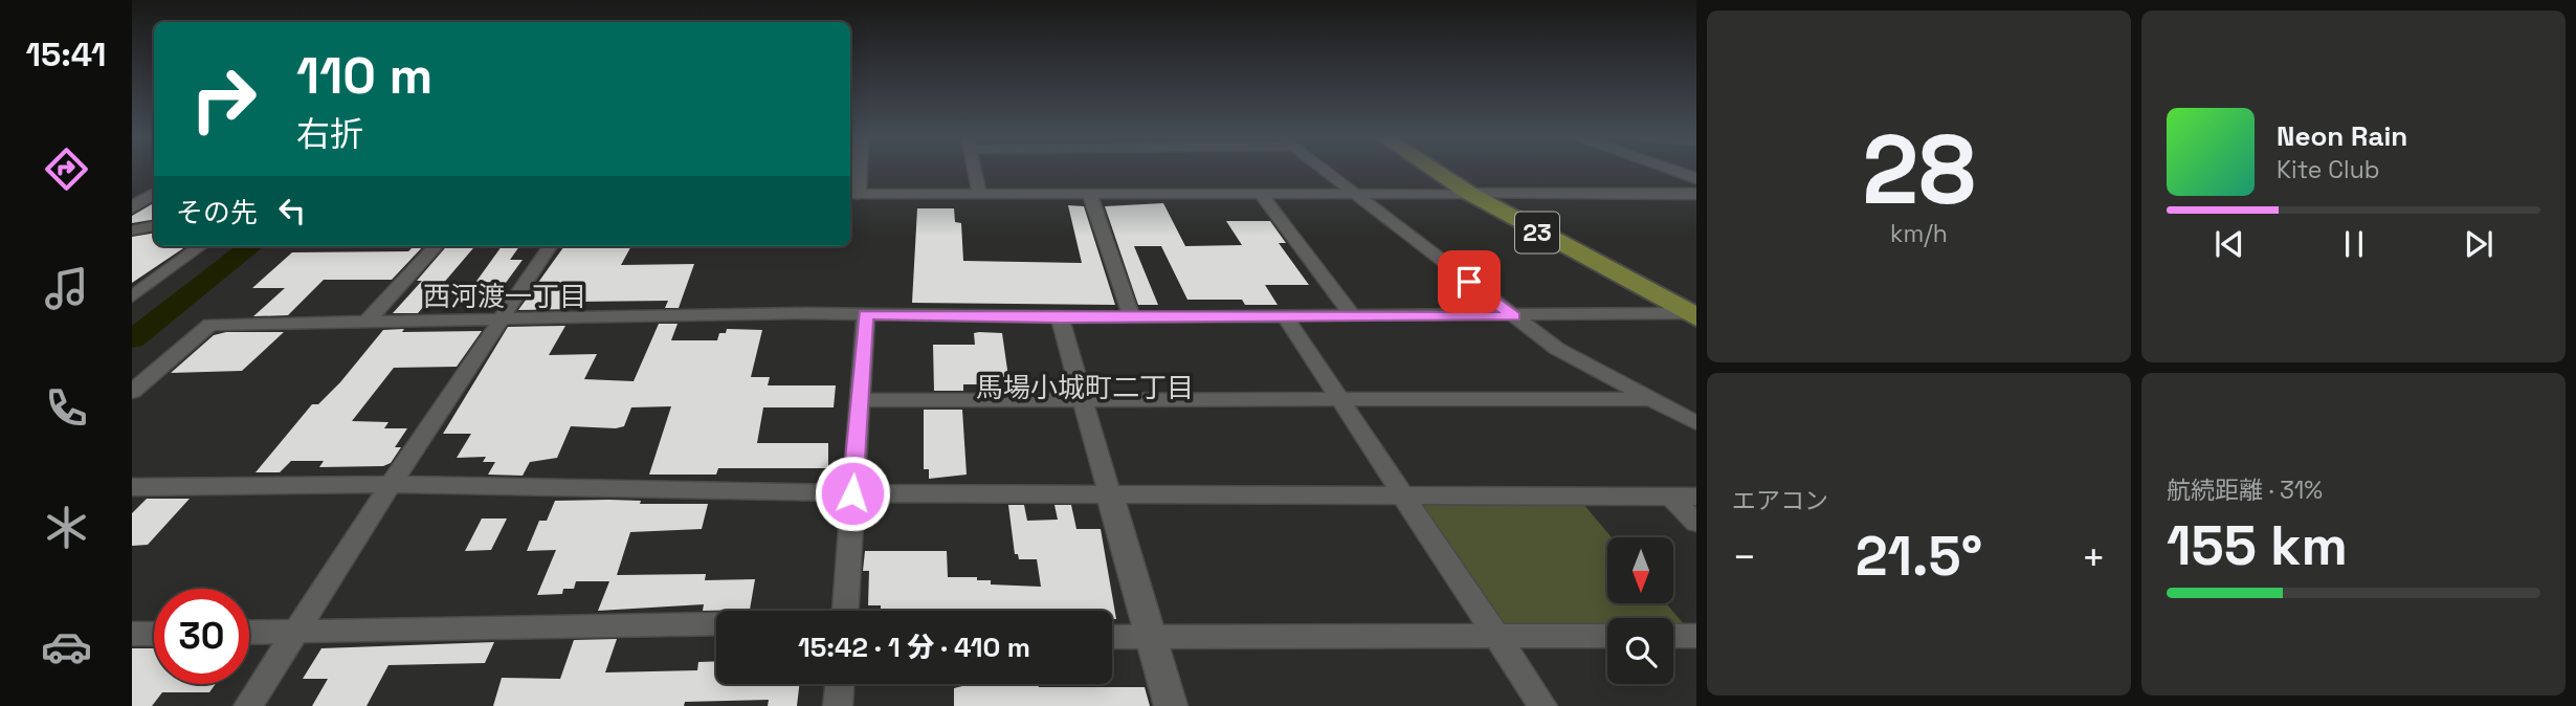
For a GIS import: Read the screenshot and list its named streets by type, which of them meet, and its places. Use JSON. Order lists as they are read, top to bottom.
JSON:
{
  "streets": {
    "main road": ["23"]
  },
  "districts": ["西河渡一丁目", "馬場小城町二丁目"],
  "north": "bottom",
  "page": {
    "tabs": "15:41",
    "tile": [
      ["28", "km/h"],
      "エアコン",
      ["航続距離 · 31%", "155 km"]
    ],
    "turn": ["110 m", "右折"],
    "song": ["Neon Rain", "Kite Club"],
    "then": "その先",
    "heat": ["−", "21.5°", "+"],
    "limit": "30",
    "trip": "15:42 · 1 分 · 410 m"
  }
}
